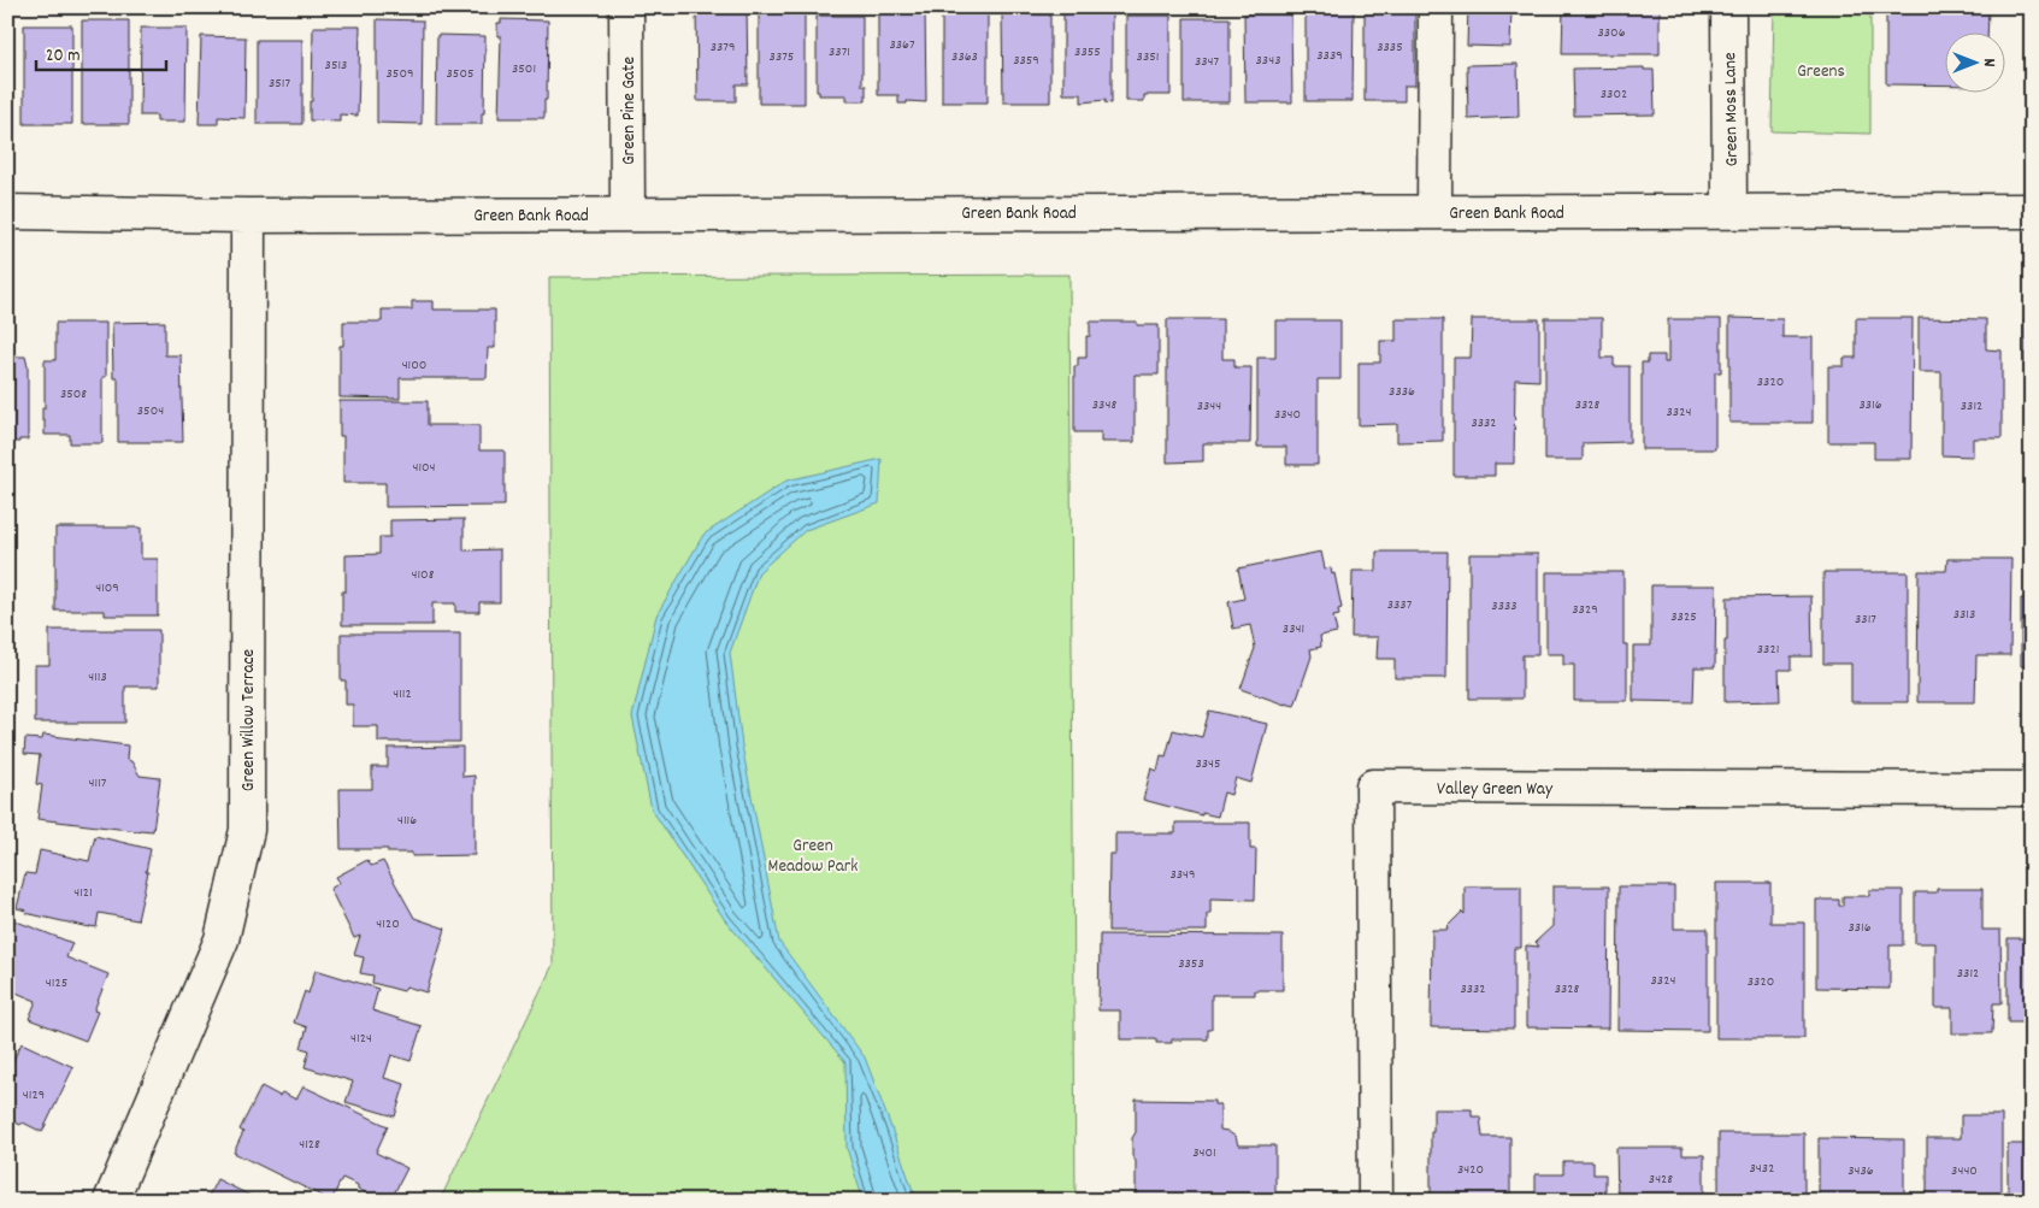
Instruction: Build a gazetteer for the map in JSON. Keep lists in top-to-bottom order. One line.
{"streets":{"street":["Green Moss Lane","Green Pine Gate","Green Bank Road","Green Willow Terrace","Valley Green Way"]},"crossings":[["Green Moss Lane","Green Bank Road"],["Green Pine Gate","Green Bank Road"],["Green Bank Road","Green Willow Terrace"]],"parks":["Greens","Green Meadow Park"],"house_numbers":["3306","3367","3379","3335","3371","3355","3339","3375","3363","3351","3359","3343","3347","3513","3501","3509","3505","3517","3302","4100","3320","3336","3508","3348","3328","3316","3344","3312","3504","3324","3340","3332","4104","4108","4109","3337","3333","3329","3313","3325","3317","3341","3321","4113","4112","3345","4117","4116","3349","4121","4120","3316","3353","3312","3324","3320","4125","3332","3328","4124","4129","4128","3401","3432","3420","3436","3440","3428"],"scale_bar":"20 m","north":"right"}
